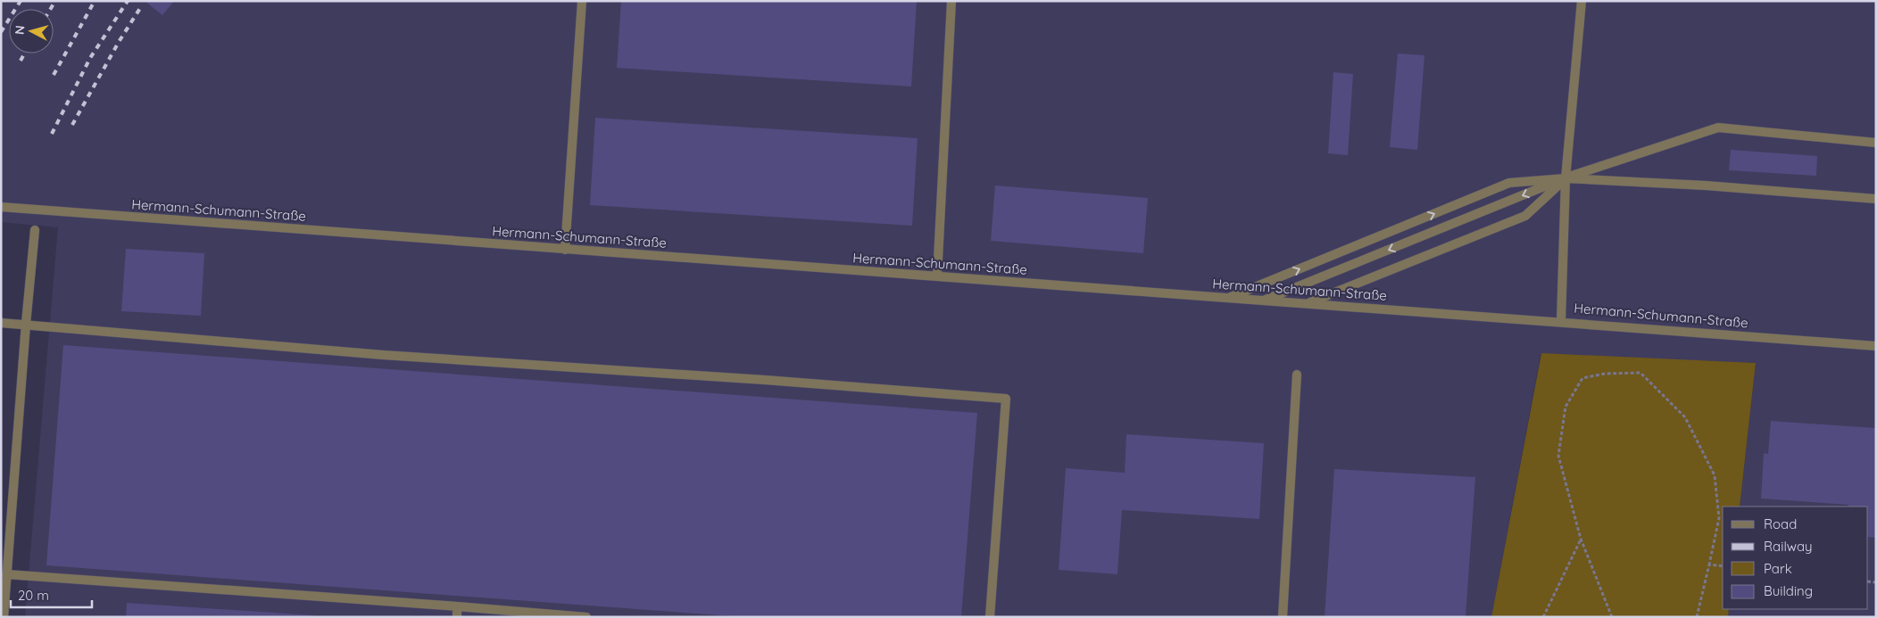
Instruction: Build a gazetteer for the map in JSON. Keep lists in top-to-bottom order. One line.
{"streets":{"street":["Hermann-Schumann-Straße"]},"legend":["Road","Railway","Park","Building"],"scale_bar":"20 m","north":"left"}
